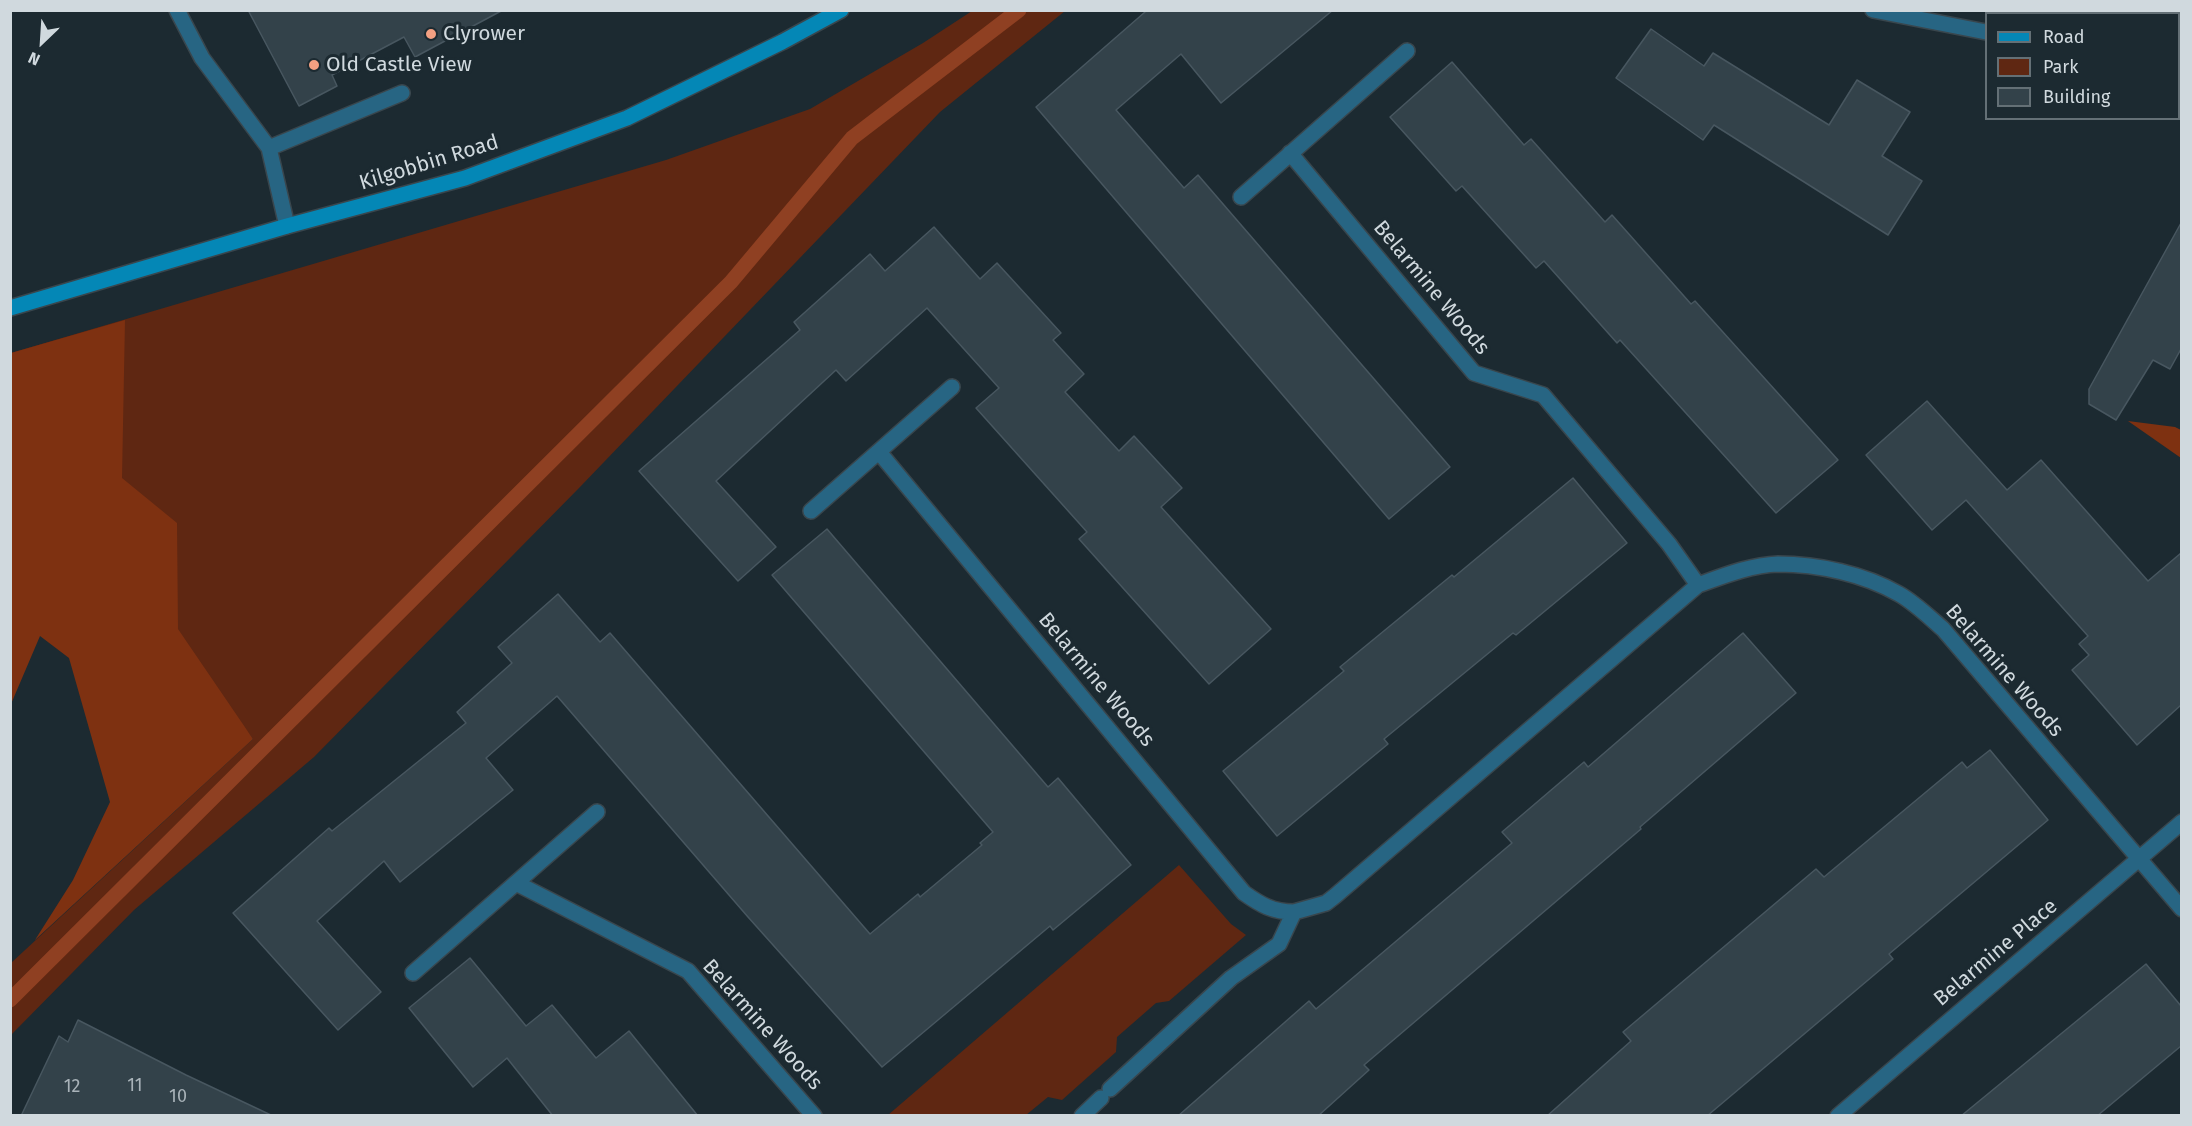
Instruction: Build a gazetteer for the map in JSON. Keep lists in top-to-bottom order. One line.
{"streets":{"street":["Kilgobbin Road","Belarmine Woods","Belarmine Place"]},"crossings":[["Belarmine Woods","Belarmine Place"]],"places":["Clyrower","Old Castle View"],"house_numbers":["11","12","10"],"legend":["Road","Park","Building"],"north":"bottom left"}
